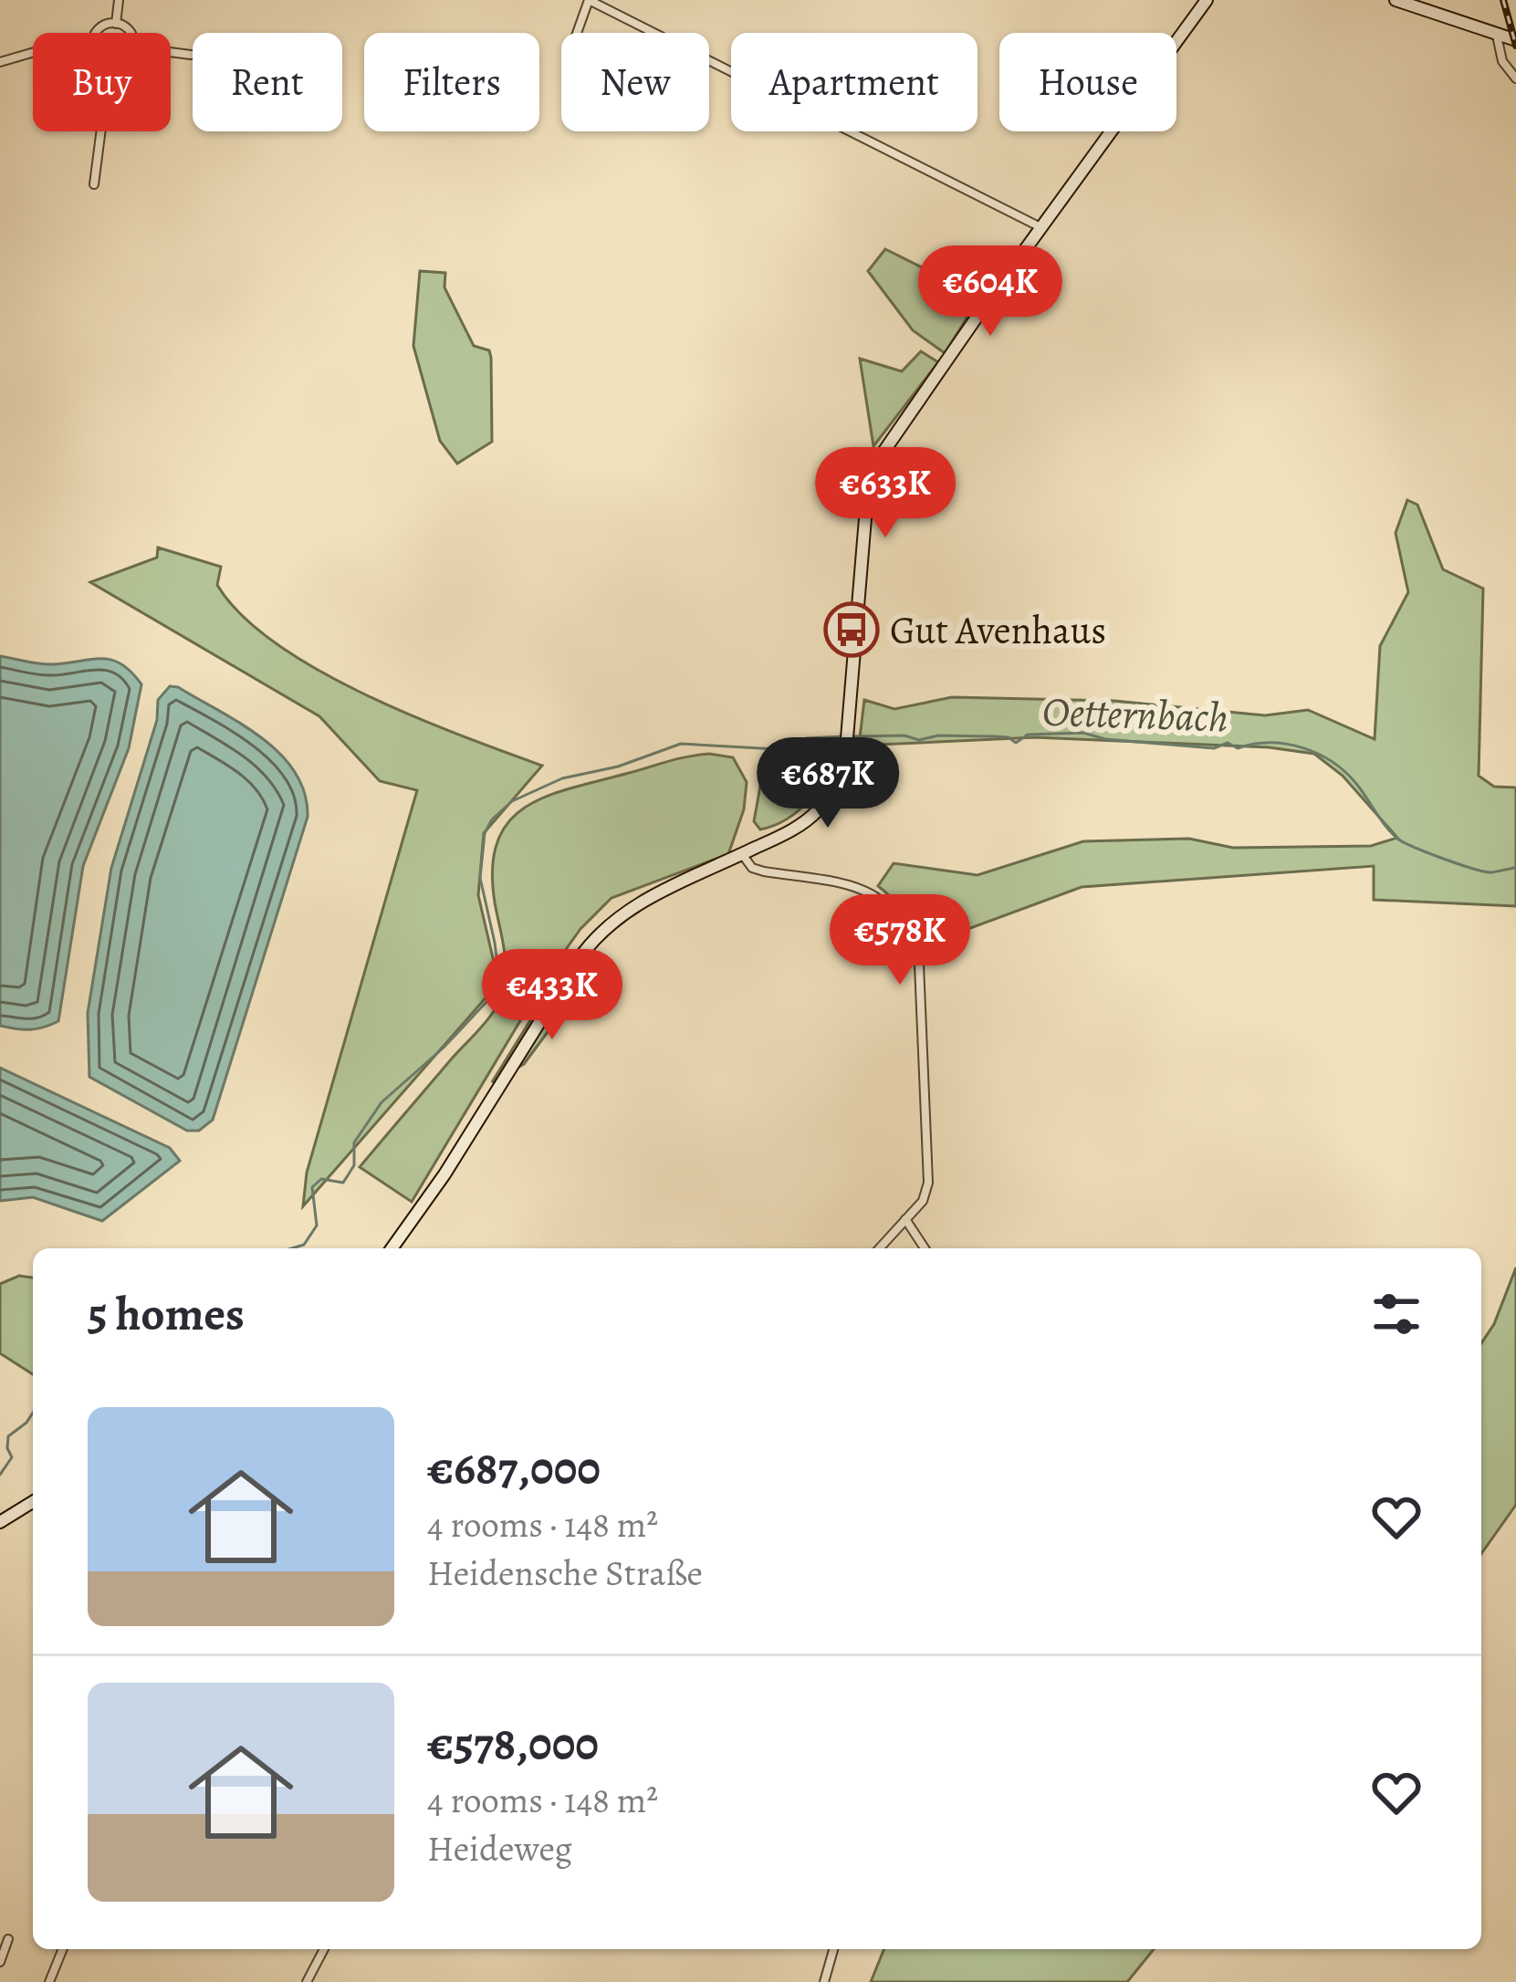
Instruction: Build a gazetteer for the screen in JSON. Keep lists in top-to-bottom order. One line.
{"water":["Oetternbach"],"places":{"bus stop":["Gut Avenhaus"]},"page":{"chip":["Buy","Rent","Filters","New","Apartment","House"],"price":["€604K","€633K","€687K","€578K","€433K"],"heading":"5 homes","list":[{"name":"€687,000","note":"4 rooms · 148 m² · Heidensche Straße"},{"name":"€578,000","note":"4 rooms · 148 m² · Heideweg"}]}}
